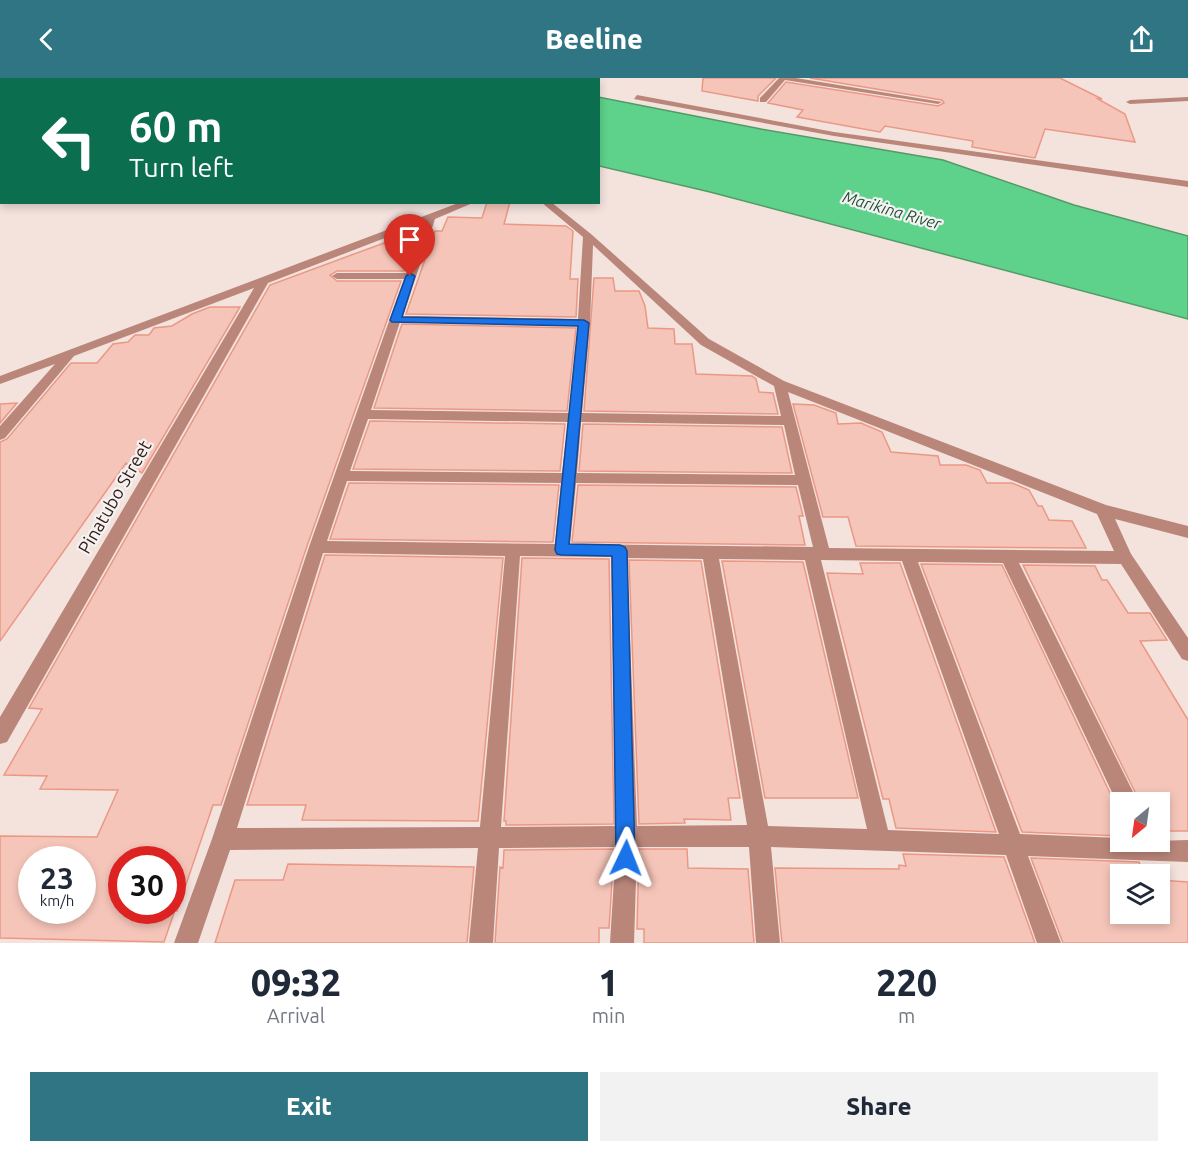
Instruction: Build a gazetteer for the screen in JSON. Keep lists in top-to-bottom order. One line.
{"streets":{"street":["Pinatubo Street"]},"water":["Marikina River"],"north":"bottom left","page":{"header":"Beeline","turn":["60 m","Turn left"],"speed":"23 km/h","limit":"30","eta":["09:32","Arrival","1","min","220","m"],"buttons":["Exit","Share"]}}
